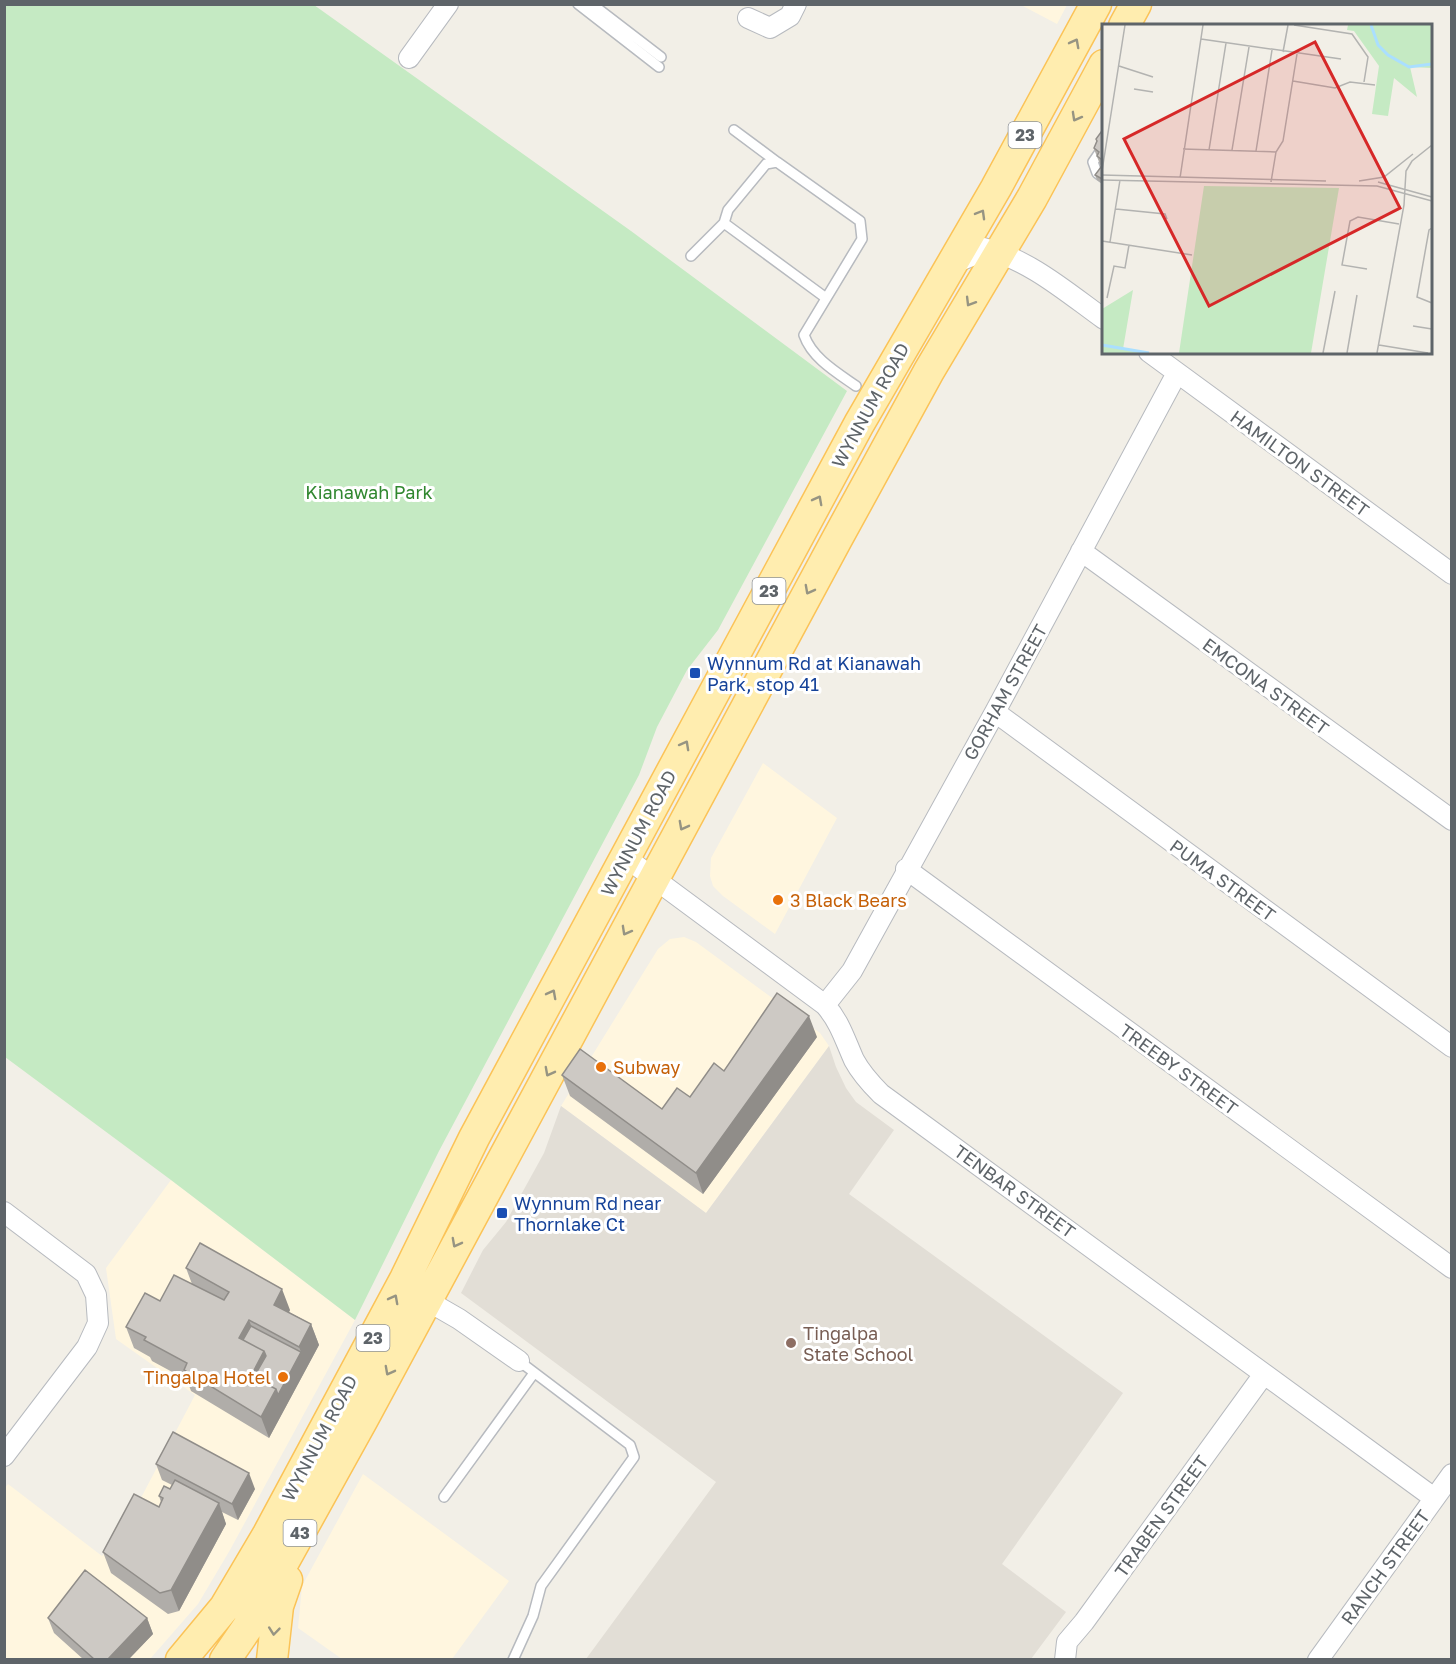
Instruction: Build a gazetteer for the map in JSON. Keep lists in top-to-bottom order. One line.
{"streets":{"main road":["23","WYNNUM ROAD","43"],"street":["HAMILTON STREET","EMCONA STREET","GORHAM STREET","PUMA STREET","TREEBY STREET","TENBAR STREET","TRABEN STREET","RANCH STREET"]},"crossings":[["23","WYNNUM ROAD"],["WYNNUM ROAD","TENBAR STREET"],["HAMILTON STREET","GORHAM STREET"],["EMCONA STREET","GORHAM STREET"],["GORHAM STREET","PUMA STREET"],["GORHAM STREET","TREEBY STREET"],["GORHAM STREET","TENBAR STREET"],["TENBAR STREET","TRABEN STREET"],["TENBAR STREET","RANCH STREET"]],"parks":["Kianawah Park"],"places":{"transit":["Wynnum Rd at Kianawah Park, stop 41","Wynnum Rd near Thornlake Ct"],"other":["3 Black Bears","Subway","Tingalpa State School","Tingalpa Hotel"]}}
